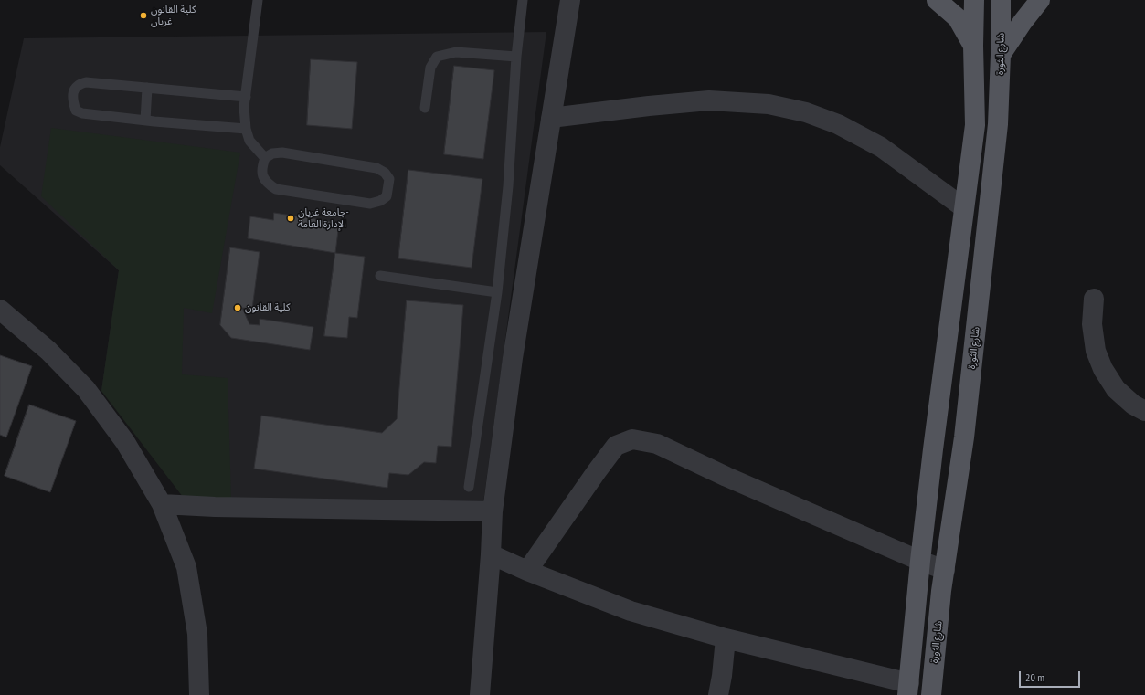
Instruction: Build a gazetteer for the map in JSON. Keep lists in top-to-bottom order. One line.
{"streets":{"main road":["شارع الثورة"]},"places":["كلية القانون غريان","جامعة غريان- الإدارة العامة","كلية القانون"],"scale_bar":"20 m"}
